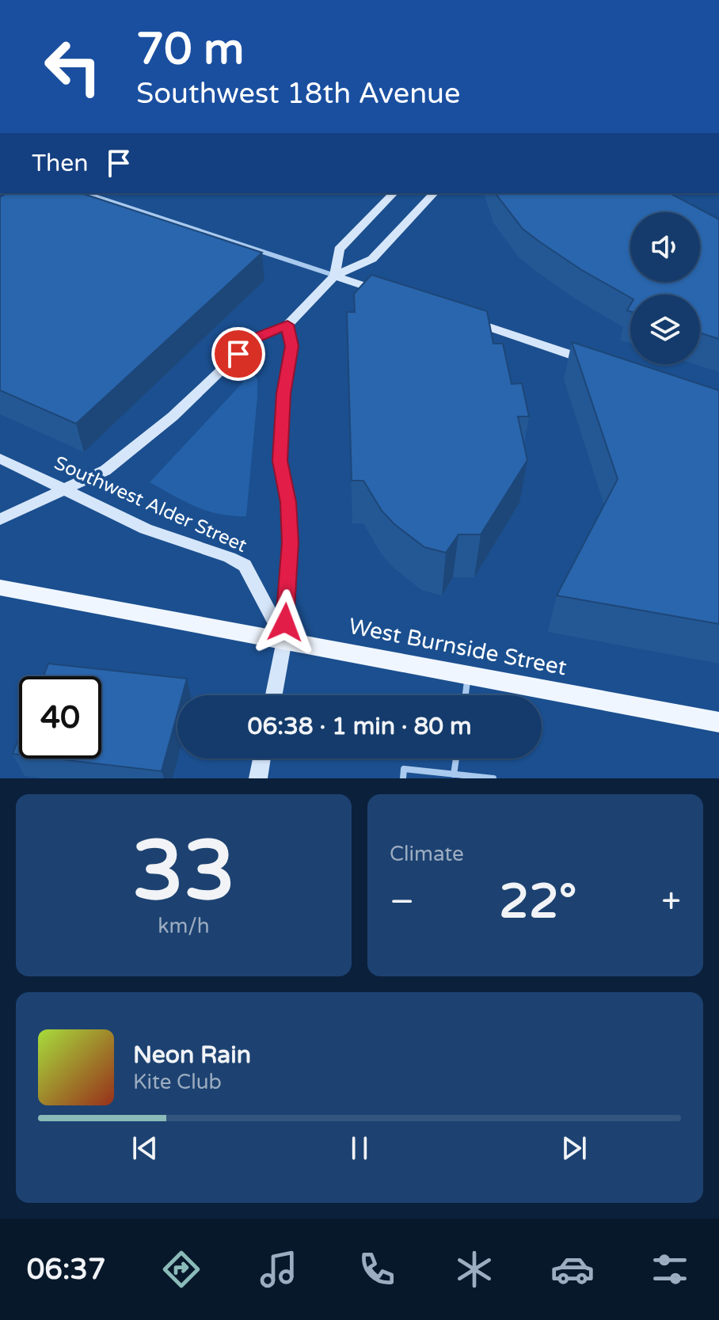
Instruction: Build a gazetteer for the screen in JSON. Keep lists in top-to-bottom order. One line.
{"streets":{"main road":["West Burnside Street"],"street":["Southwest Alder Street"]},"crossings":[["Southwest Alder Street","West Burnside Street"]],"page":{"turn":["70 m","Southwest 18th Avenue"],"then":"Then","limit":"40","trip":"06:38 · 1 min · 80 m","tile":[["33","km/h"],"Climate"],"heat":["−","22°","+"],"song":["Neon Rain","Kite Club"],"tabs":"06:37"}}
